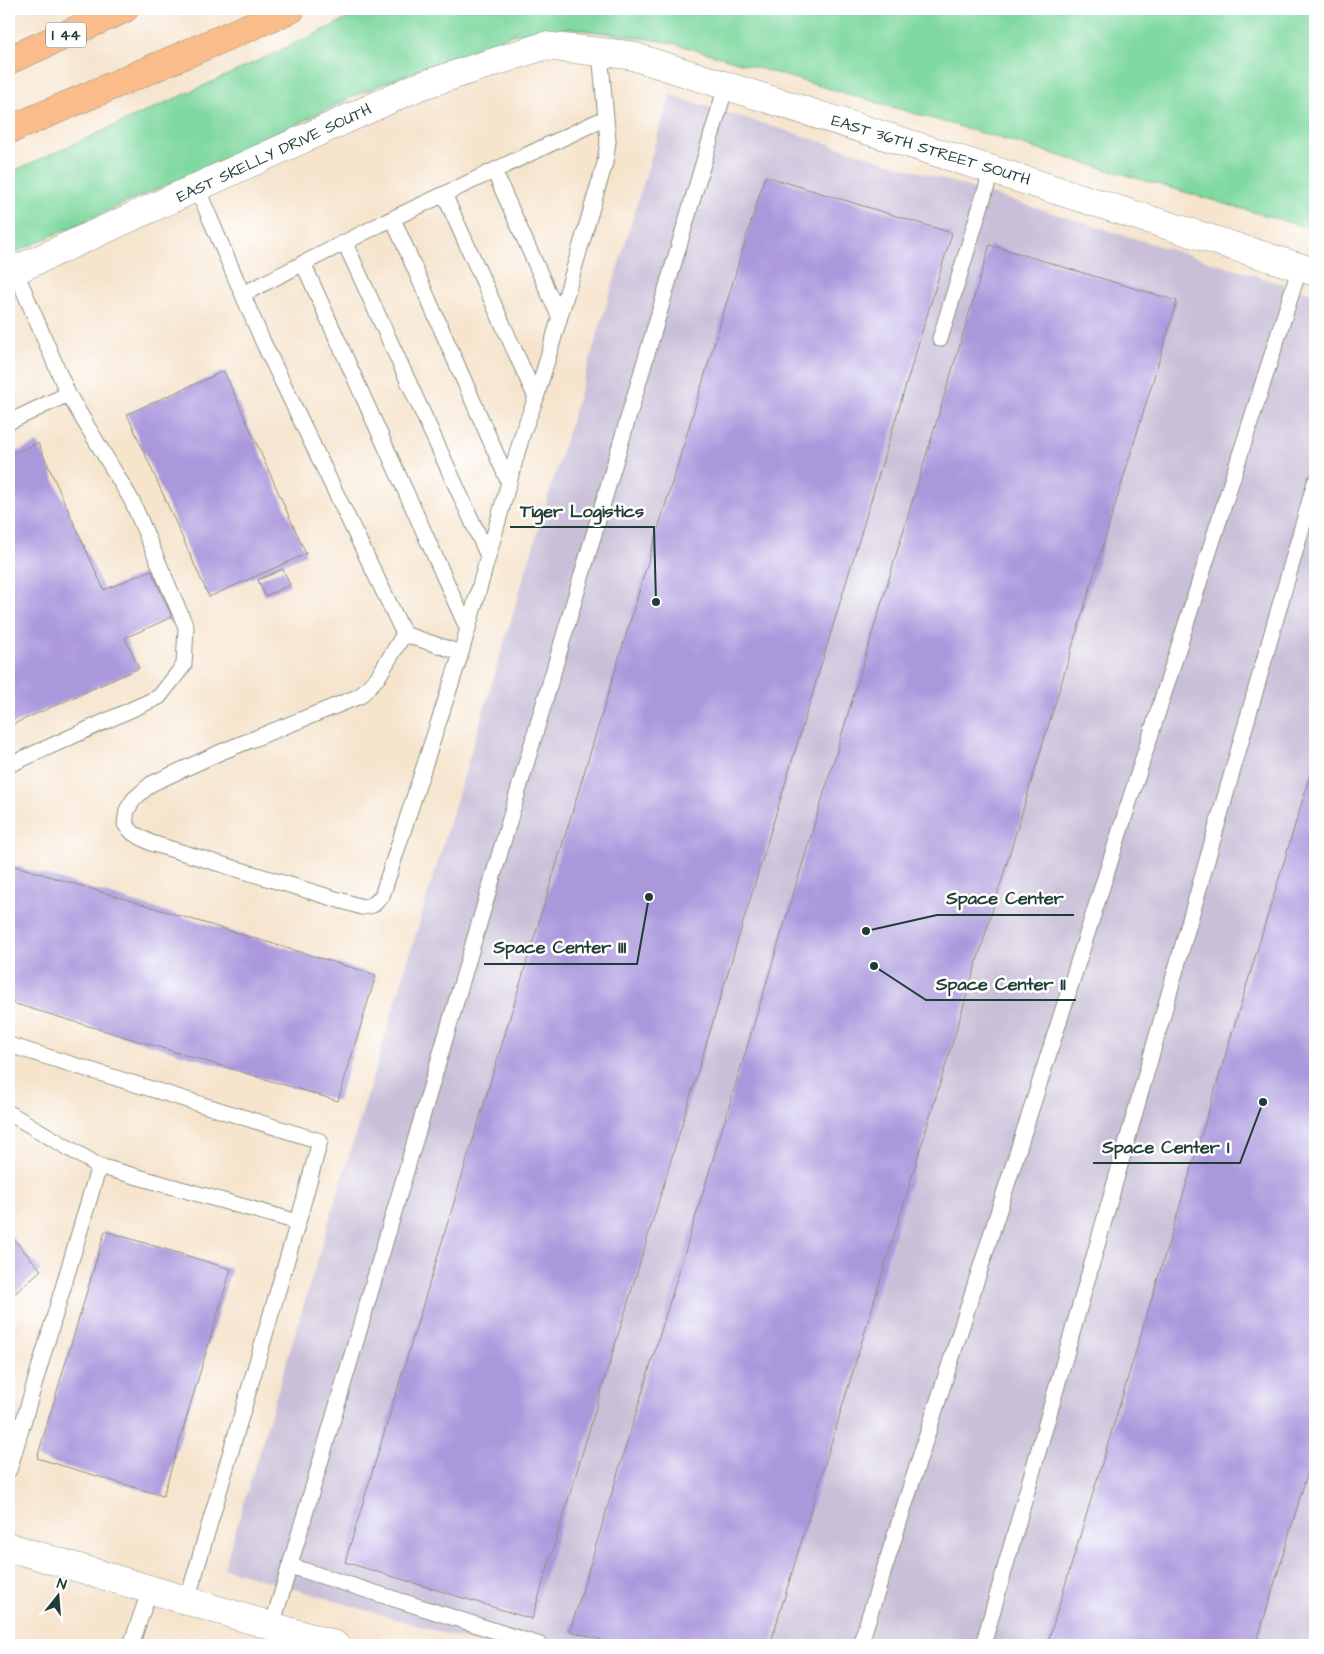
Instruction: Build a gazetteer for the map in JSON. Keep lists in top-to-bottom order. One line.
{"streets":{"highway":["I 44"],"street":["EAST 36TH STREET SOUTH","EAST SKELLY DRIVE SOUTH"]},"crossings":[["EAST 36TH STREET SOUTH","EAST SKELLY DRIVE SOUTH"]],"places":["Tiger Logistics","Space Center III","Space Center","Space Center II","Space Center I"],"north":"top"}
